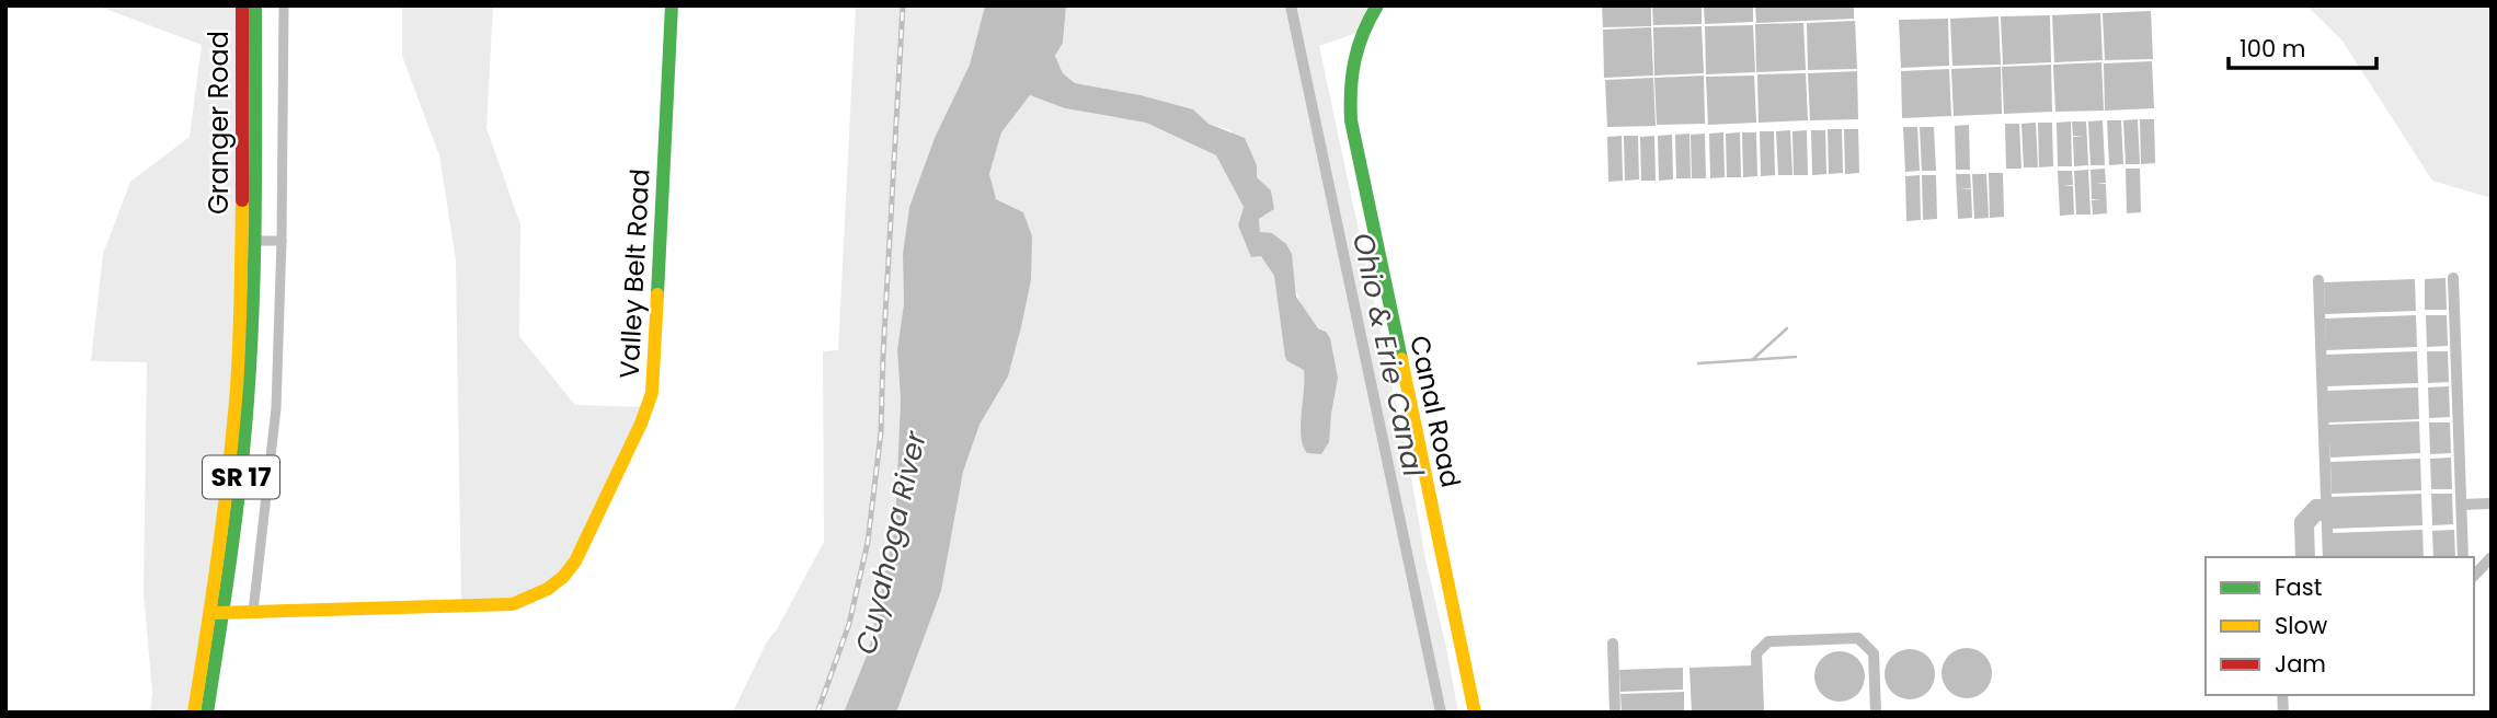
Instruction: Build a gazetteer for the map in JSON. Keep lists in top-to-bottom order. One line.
{"streets":{"street":["Granger Road","Valley Belt Road","Canal Road","SR 17"]},"crossings":[["Granger Road","Valley Belt Road"]],"water":["Ohio & Erie Canal","Cuyahoga River"],"legend":["Fast","Slow","Jam"],"scale_bar":"100 m"}
